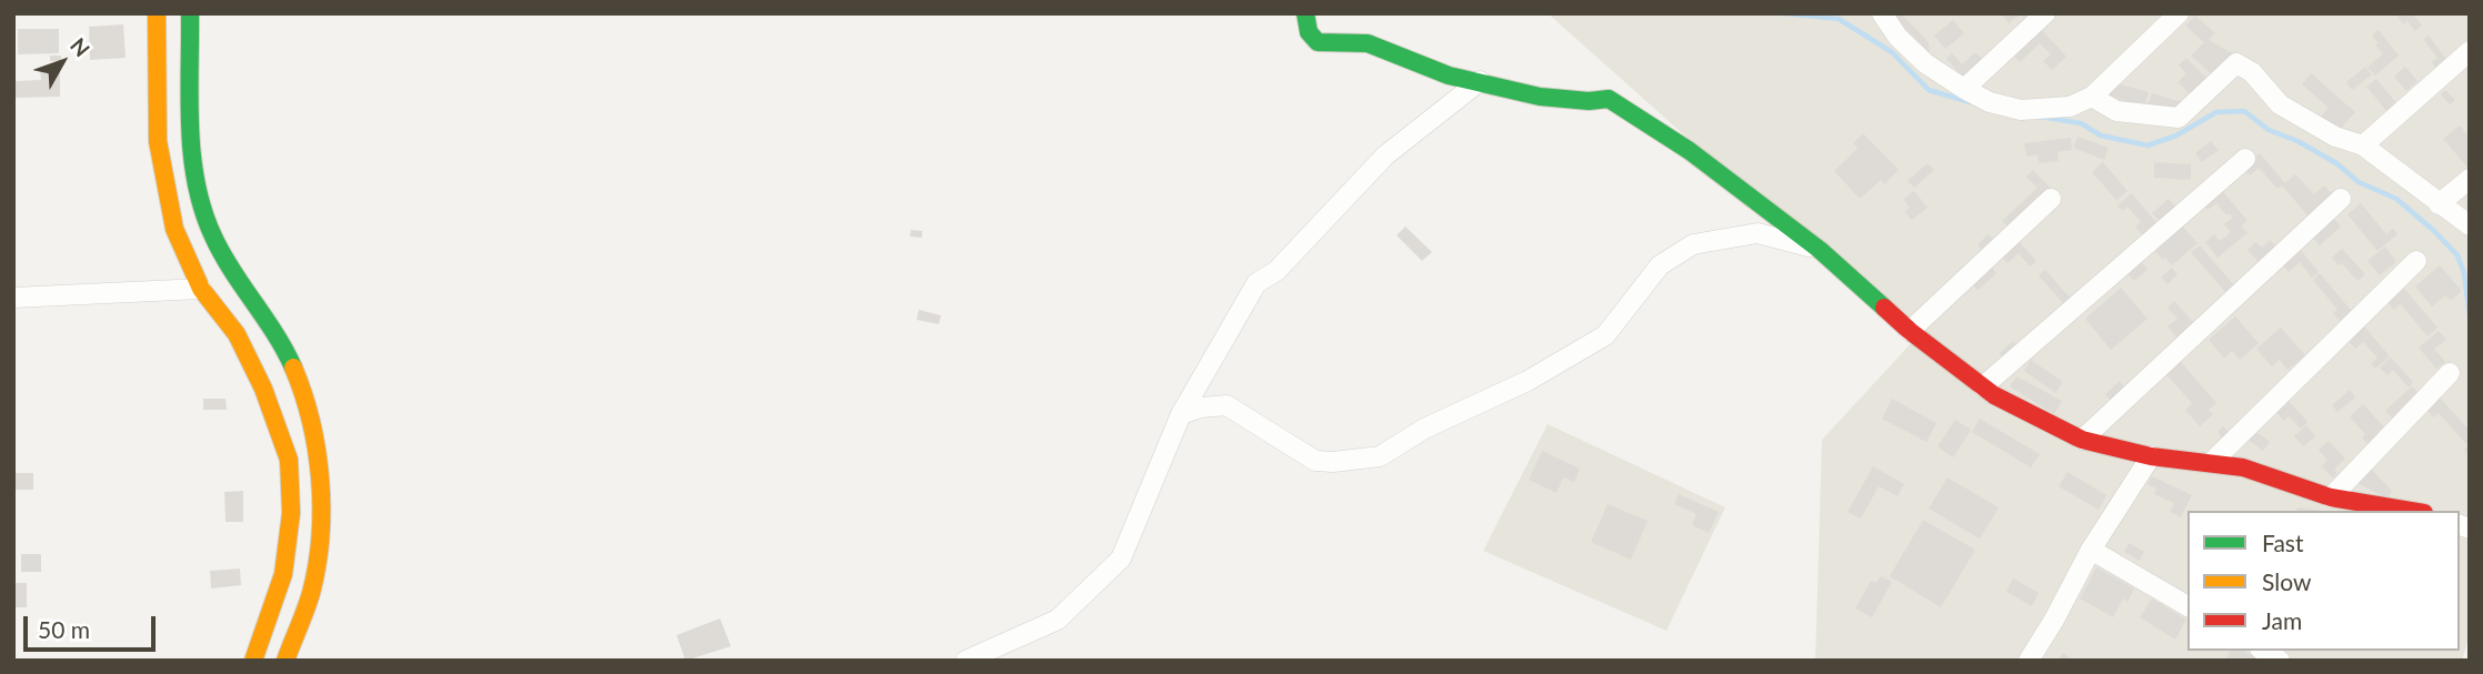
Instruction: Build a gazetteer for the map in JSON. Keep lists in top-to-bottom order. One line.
{"legend":["Fast","Slow","Jam"],"scale_bar":"50 m","north":"top right"}
